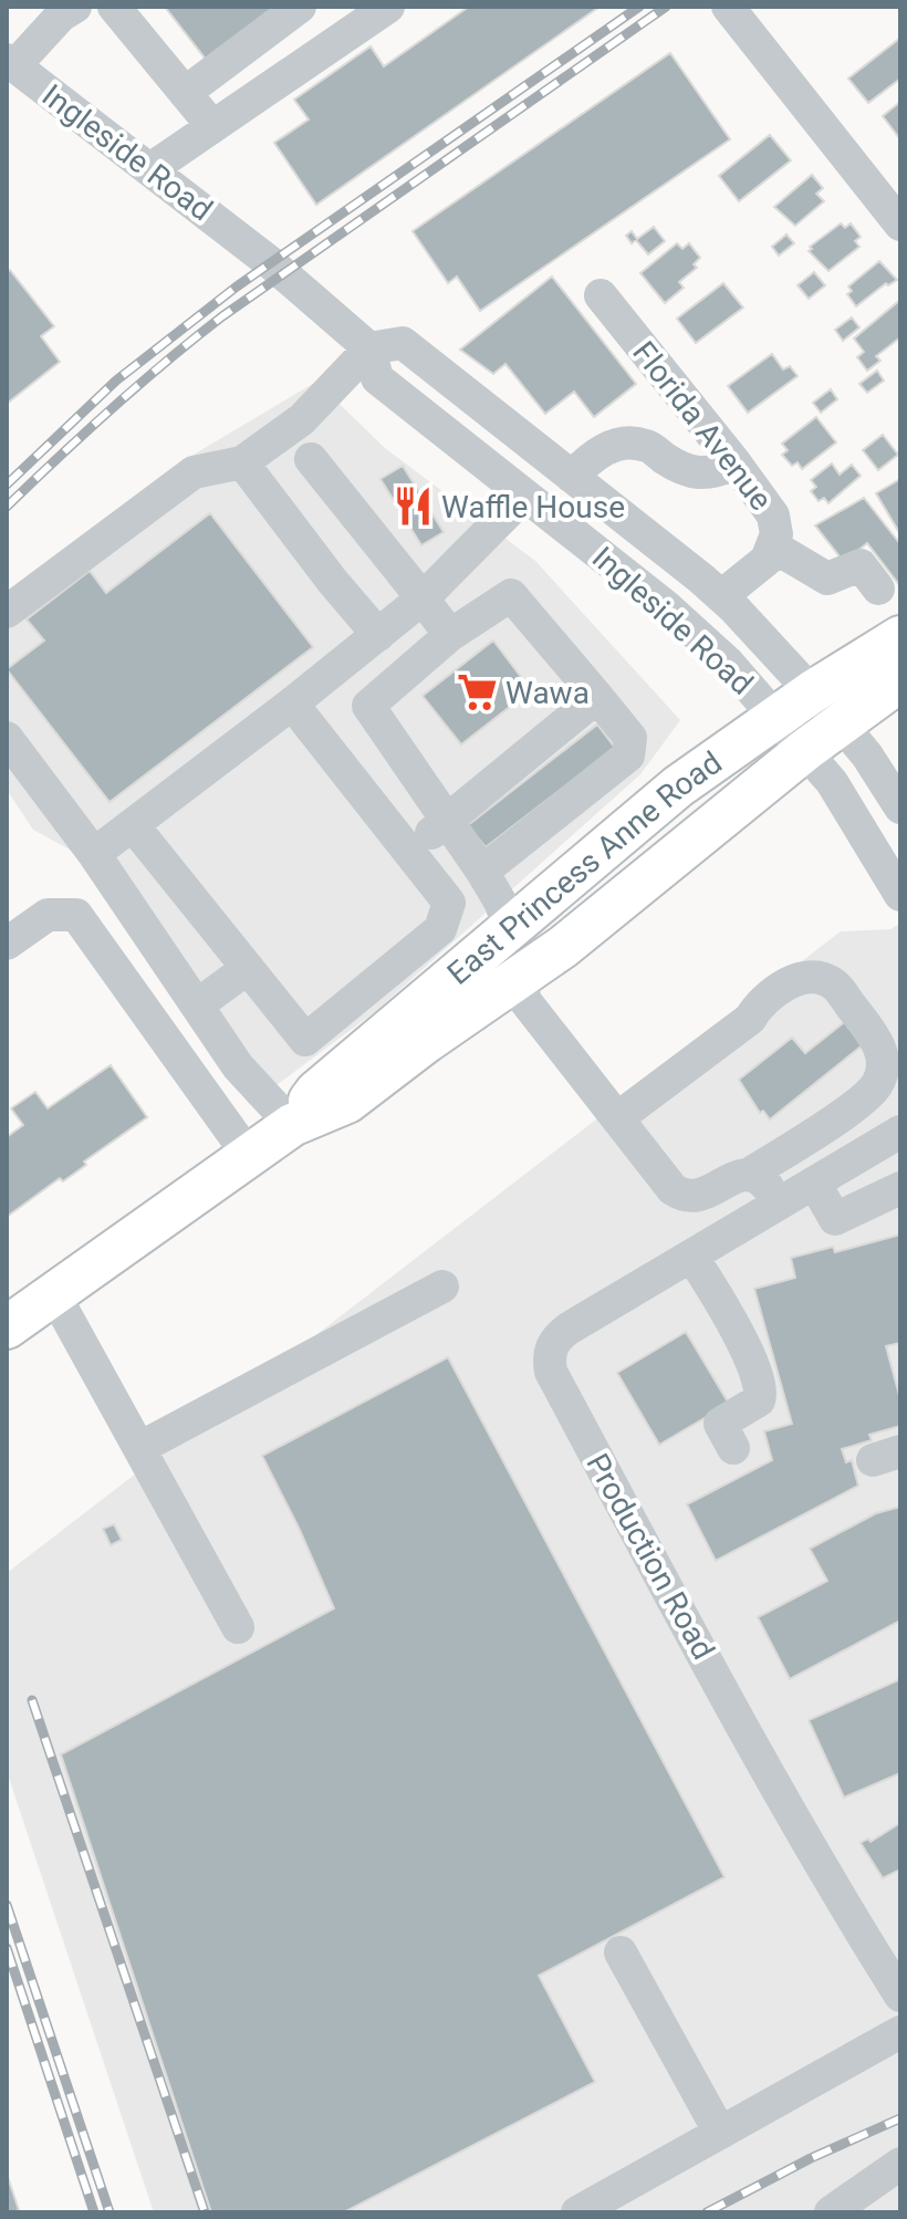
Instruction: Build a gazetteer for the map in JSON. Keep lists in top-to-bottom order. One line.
{"streets":{"main road":["East Princess Anne Road"],"street":["Ingleside Road","Florida Avenue","Production Road"]},"crossings":[["Ingleside Road","Florida Avenue"],["Ingleside Road","East Princess Anne Road"]],"places":{"restaurant":["Waffle House"],"supermarket":["Wawa"]}}
